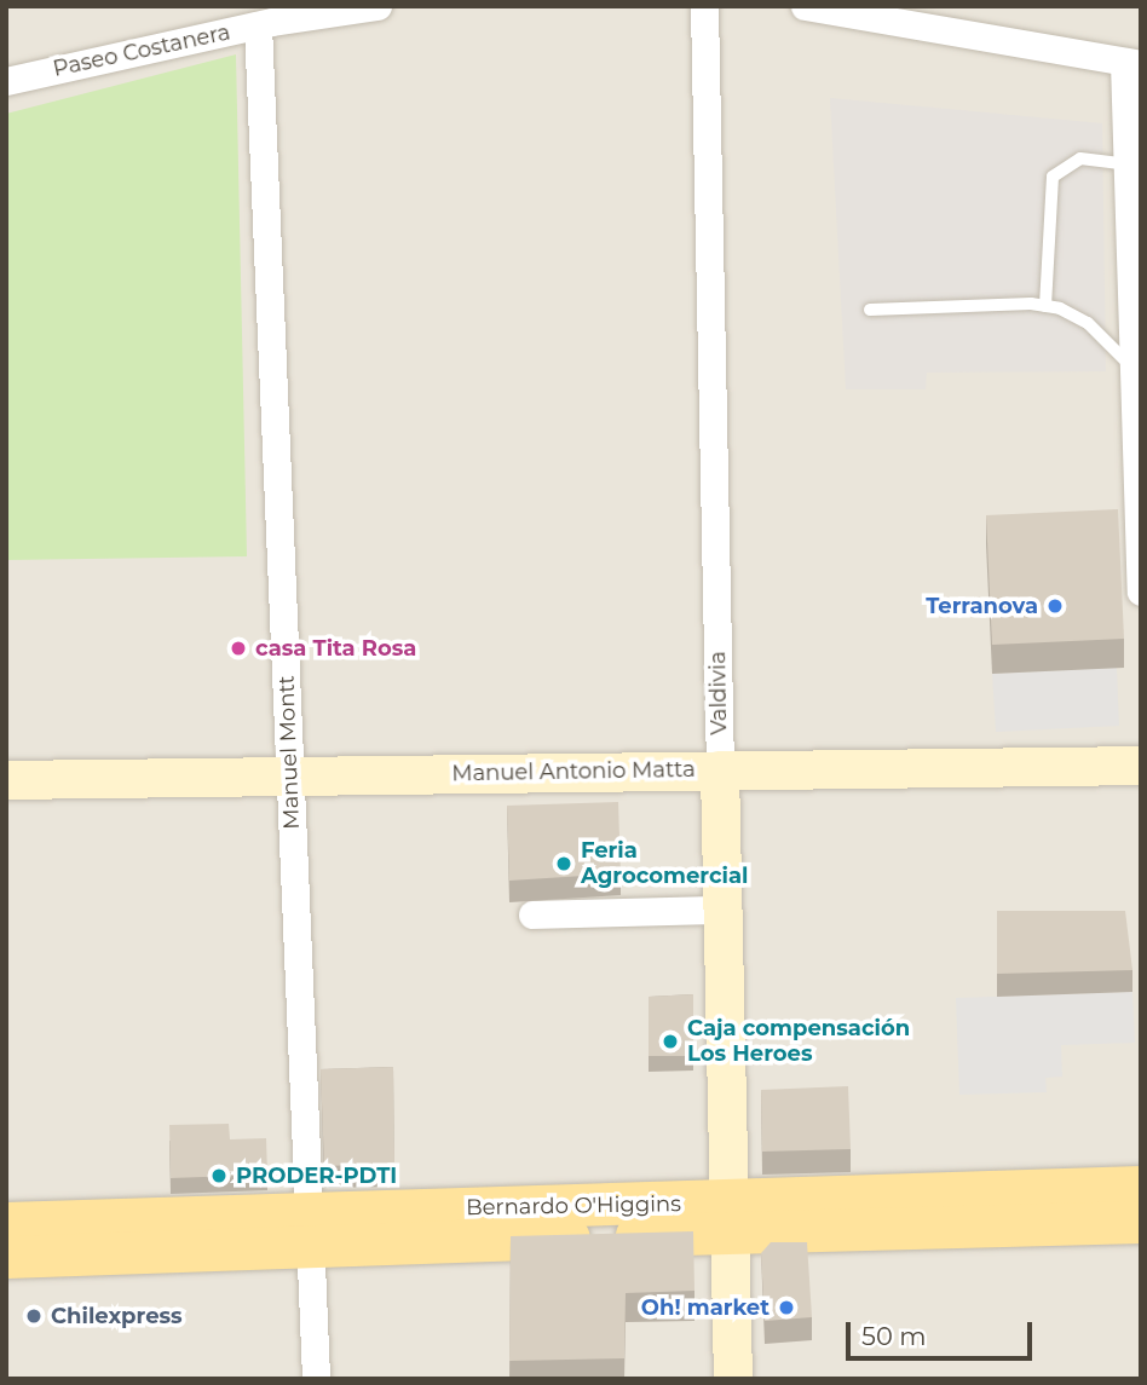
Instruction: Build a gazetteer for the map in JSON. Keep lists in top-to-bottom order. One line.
{"streets":{"main road":["Bernardo O'Higgins"],"street":["Paseo Costanera","Valdivia","Manuel Montt","Manuel Antonio Matta"]},"crossings":[["Paseo Costanera","Manuel Montt"],["Valdivia","Manuel Antonio Matta"],["Valdivia","Bernardo O'Higgins"],["Manuel Montt","Manuel Antonio Matta"],["Manuel Montt","Bernardo O'Higgins"]],"places":["Terranova","casa Tita Rosa","Feria Agrocomercial","Caja compensación Los Heroes","PRODER-PDTI","Oh! market","Chilexpress"],"scale_bar":"50 m"}
